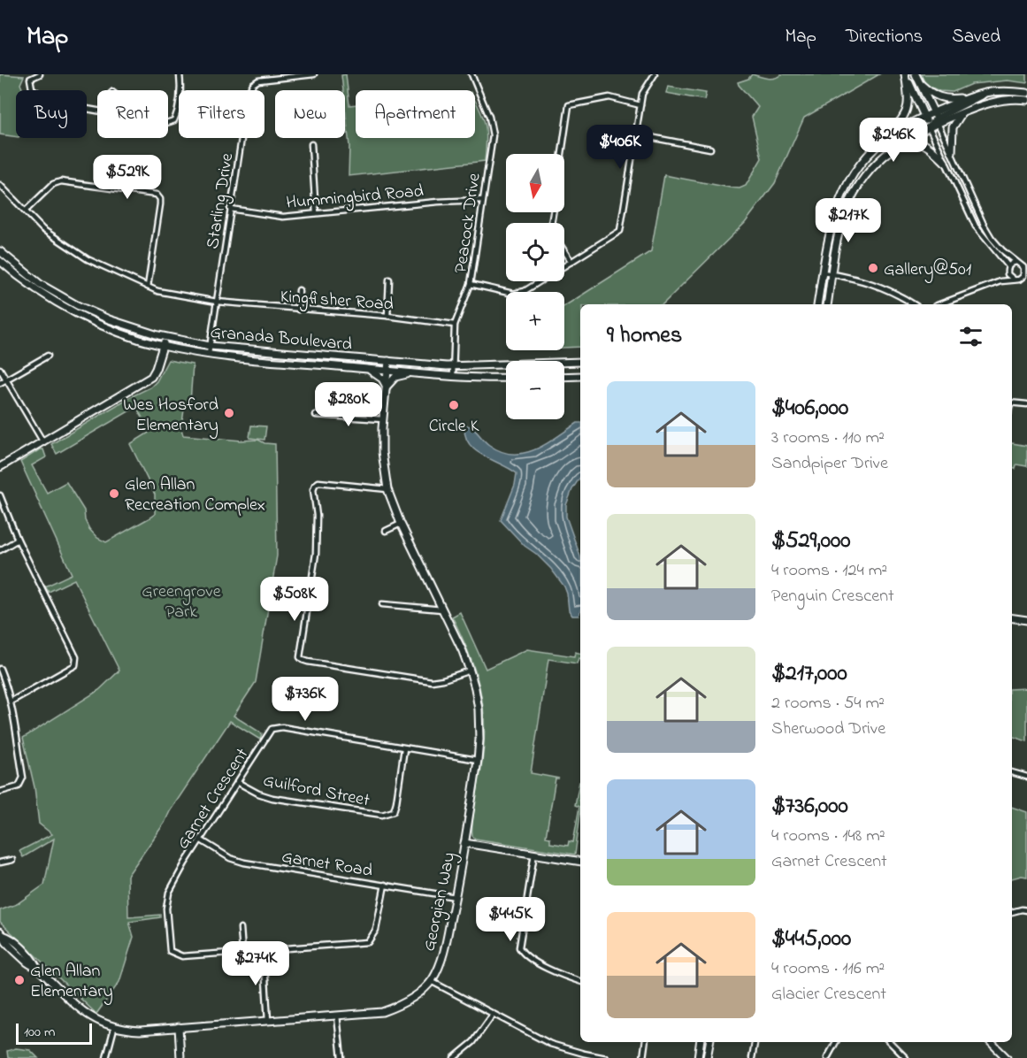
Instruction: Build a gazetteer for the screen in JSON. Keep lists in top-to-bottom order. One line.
{"streets":{"main road":["Granada Boulevard","Georgian Way"],"street":["Hummingbird Road","Starling Drive","Peacock Drive","Kingfisher Road","Guilford Street","Garnet Crescent","Garnet Road"]},"crossings":[["Hummingbird Road","Starling Drive"],["Hummingbird Road","Peacock Drive"],["Starling Drive","Kingfisher Road"],["Starling Drive","Granada Boulevard"],["Peacock Drive","Kingfisher Road"],["Peacock Drive","Granada Boulevard"],["Granada Boulevard","Georgian Way"],["Guilford Street","Garnet Crescent"],["Garnet Crescent","Garnet Road"],["Garnet Crescent","Georgian Way"],["Garnet Road","Georgian Way"]],"parks":["Greengrove Park"],"places":["Gallery@501","Circle K","Wes Hosford Elementary","Glen Allan Recreation Complex","Glen Allan Elementary"],"scale_bar":"100 m","north":"bottom","page":{"header":"Map","nav":["Map","Directions","Saved"],"chip":["Buy","Rent","Filters","New","Apartment"],"price":["$246K","$406K","$529K","$217K","$280K","$508K","$736K","$445K","$274K"],"map_buttons":["+","−"],"heading":"9 homes","list":[{"name":"$406,000","note":"3 rooms · 110 m² · Sandpiper Drive"},{"name":"$529,000","note":"4 rooms · 124 m² · Penguin Crescent"},{"name":"$217,000","note":"2 rooms · 54 m² · Sherwood Drive"},{"name":"$736,000","note":"4 rooms · 148 m² · Garnet Crescent"},{"name":"$445,000","note":"4 rooms · 116 m² · Glacier Crescent"}],"scale":"100 m"}}
